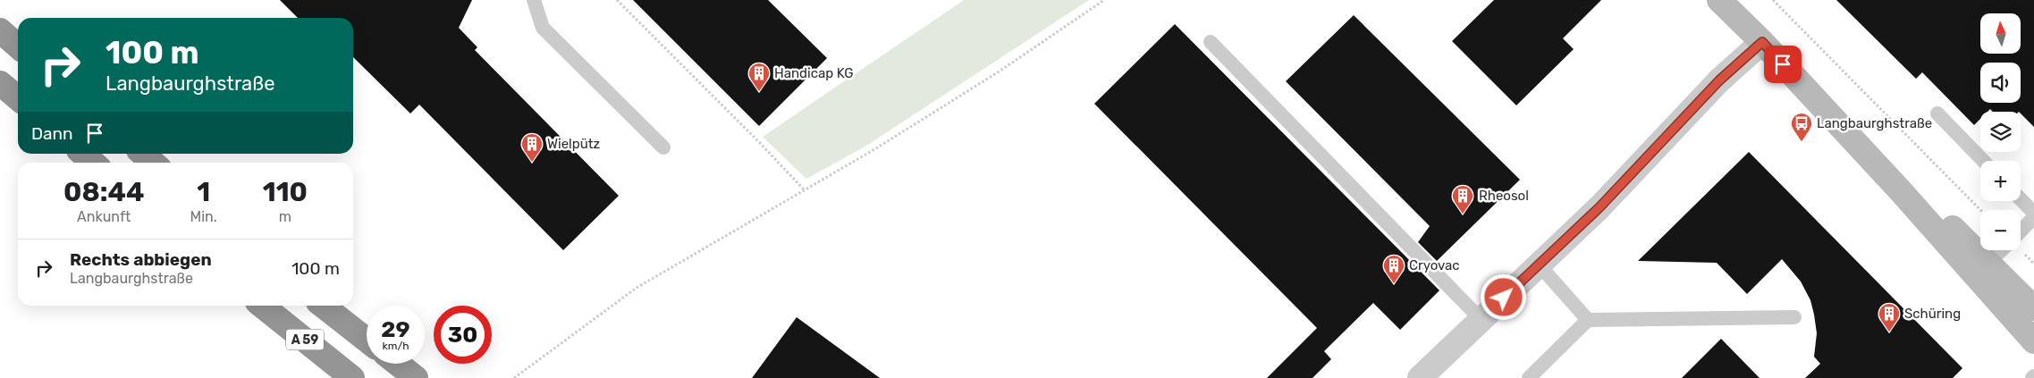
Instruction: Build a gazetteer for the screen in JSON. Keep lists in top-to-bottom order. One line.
{"streets":{"highway":["A 59"]},"places":{"building":["Handicap KG","Wielpütz","Rheosol","Cryovac","Schüring"],"bus stop":["Langbaurghstraße"]},"north":"top","page":{"map_buttons":["+","−"],"turn":["100 m","Langbaurghstraße"],"then":"Dann","eta":["08:44","Ankunft","1","Min.","110","m"],"list":[{"name":"Rechts abbiegen","note":"Langbaurghstraße","value":"100 m"}],"speed":"29 km/h","limit":"30"}}
